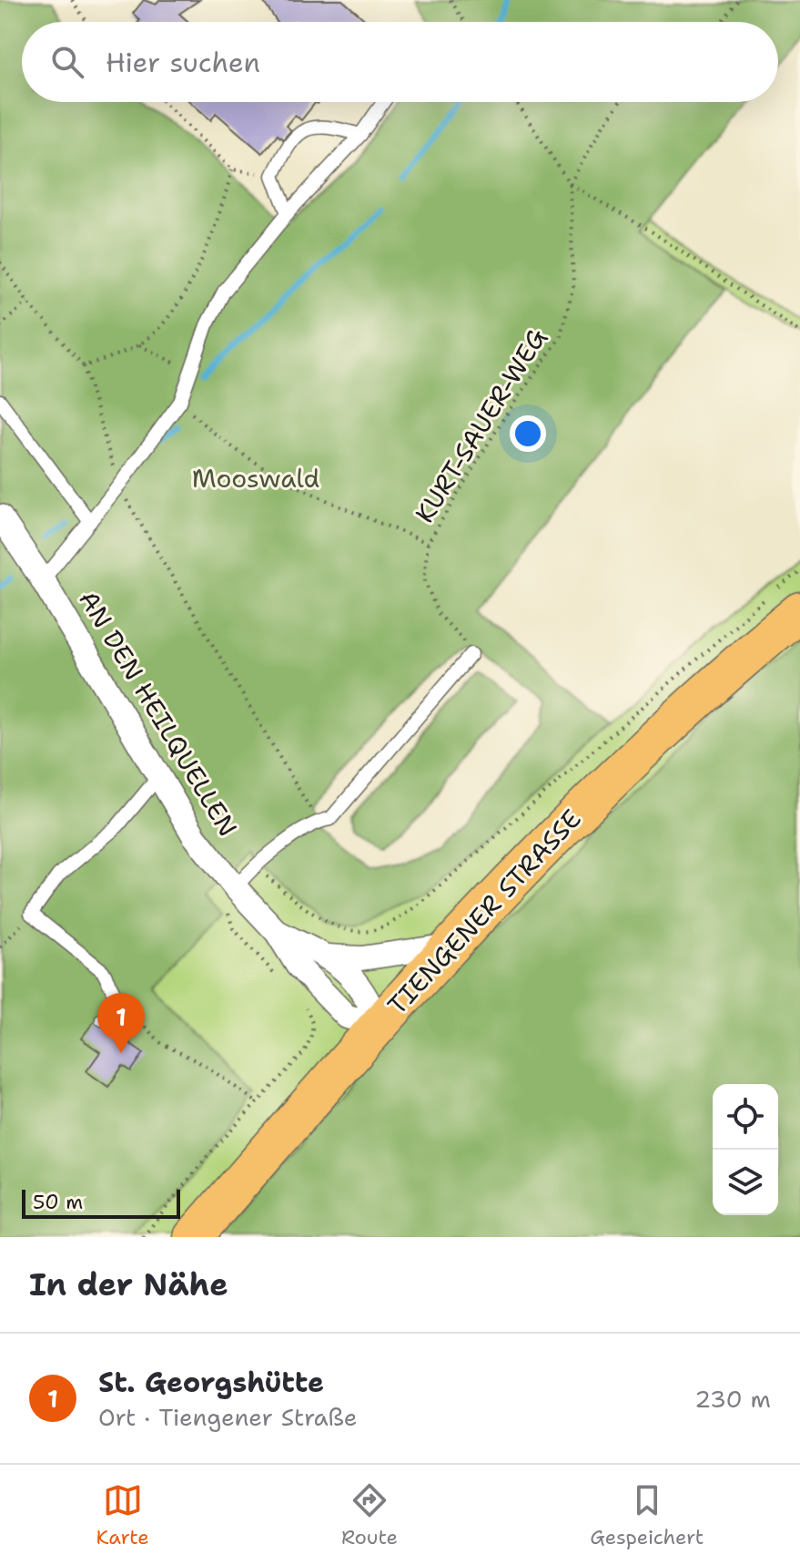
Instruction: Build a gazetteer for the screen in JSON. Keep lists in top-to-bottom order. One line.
{"streets":{"main road":["TIENGENER STRASSE"],"street":["AN DEN HEILQUELLEN"],"path":["KURT-SAUER-WEG"]},"crossings":[["AN DEN HEILQUELLEN","TIENGENER STRASSE"]],"parks":["Mooswald"],"scale_bar":"50 m","page":{"search":"Hier suchen","pins":"1","scale":"50 m","heading":"In der Nähe","list":[{"mark":"1","name":"St. Georgshütte","note":"Ort · Tiengener Straße","value":"230 m"}],"nav":["Karte","Route","Gespeichert"]}}
